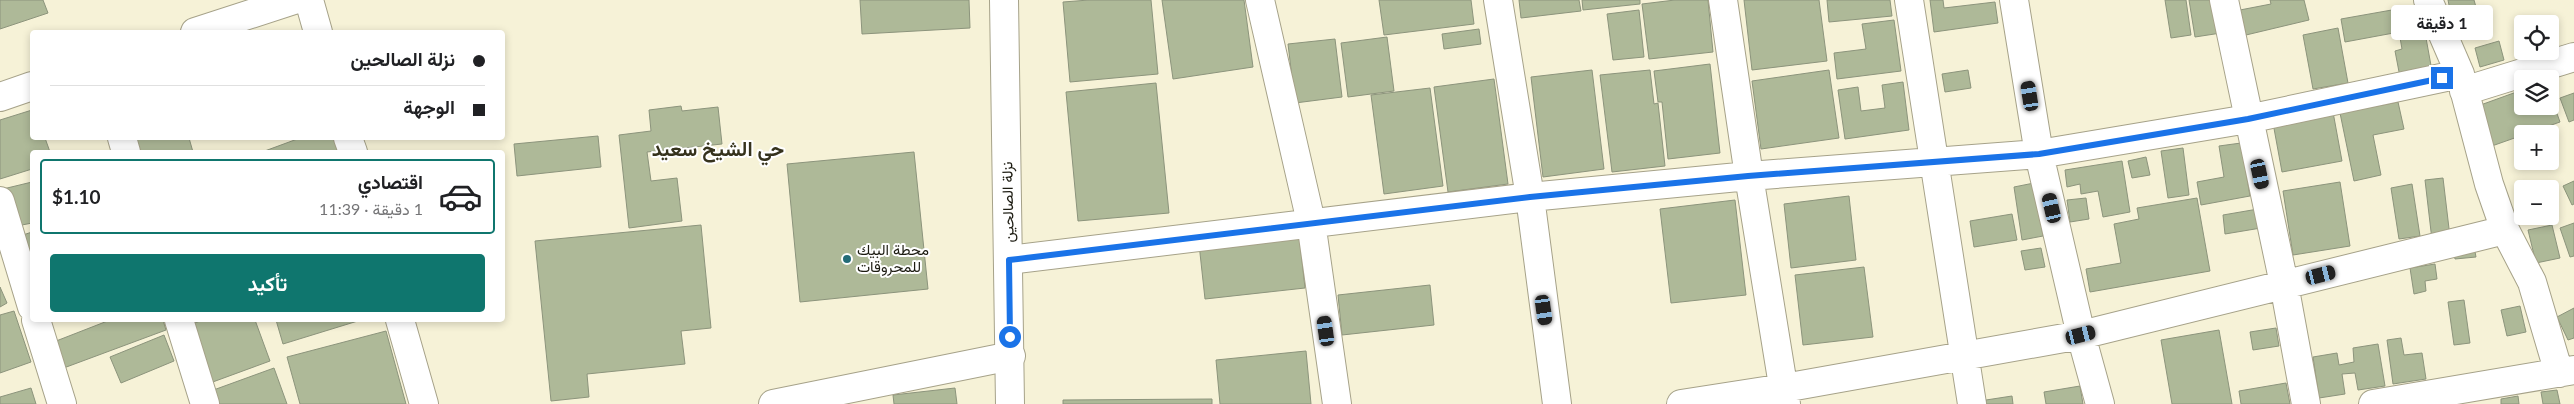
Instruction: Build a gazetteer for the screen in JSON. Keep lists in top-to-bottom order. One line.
{"streets":{"street":["نزلة الصالحين"]},"districts":["حي الشيخ سعيد"],"places":["محطة البيك للمحروقات"],"page":{"bubble":"1 دقيقة","map_buttons":["+","−"],"banner":["نزلة الصالحين","الوجهة"],"list":[{"name":"اقتصادي","note":"1 دقيقة · 11:39","value":"$1.10"}],"buttons":"تأكيد"}}
